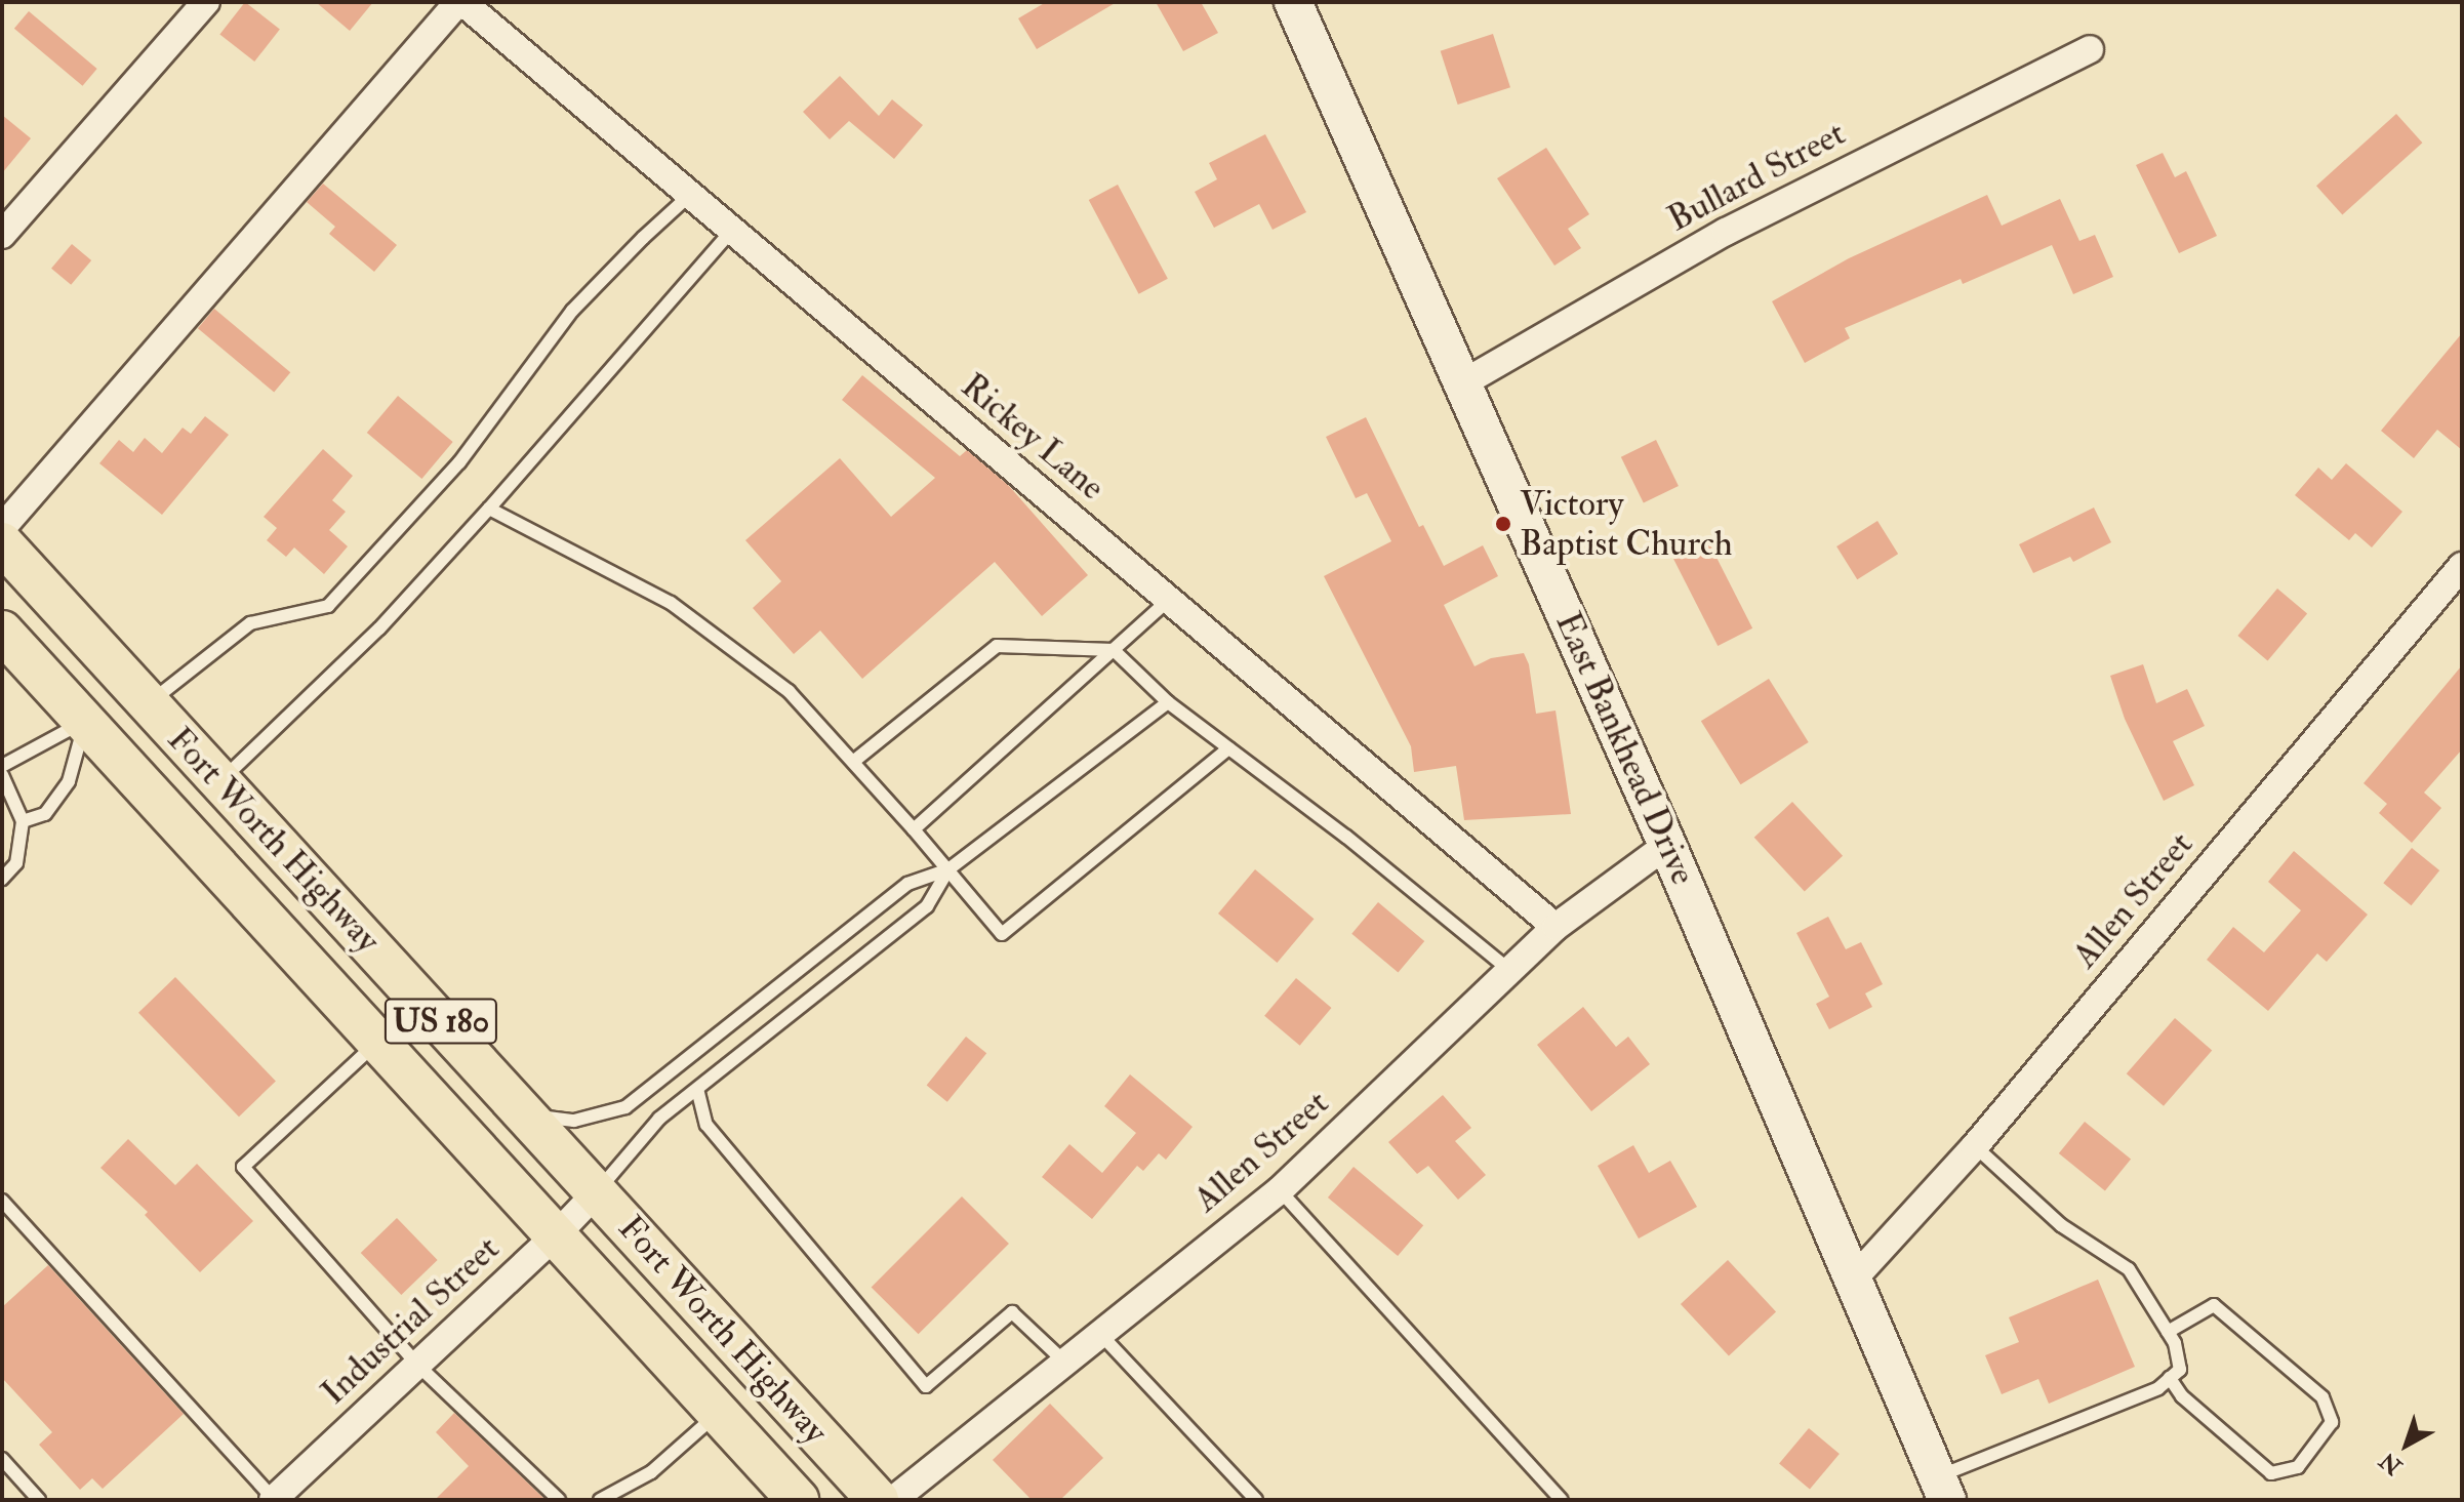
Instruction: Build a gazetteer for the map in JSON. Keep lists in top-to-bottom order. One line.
{"streets":{"main road":["Fort Worth Highway","US 180"],"street":["Bullard Street","Rickey Lane","East Bankhead Drive","Allen Street","Industrial Street"]},"crossings":[["Bullard Street","East Bankhead Drive"],["Rickey Lane","Allen Street"],["East Bankhead Drive","Allen Street"],["Fort Worth Highway","Industrial Street"]],"places":["Victory Baptist Church"],"north":"bottom left"}
